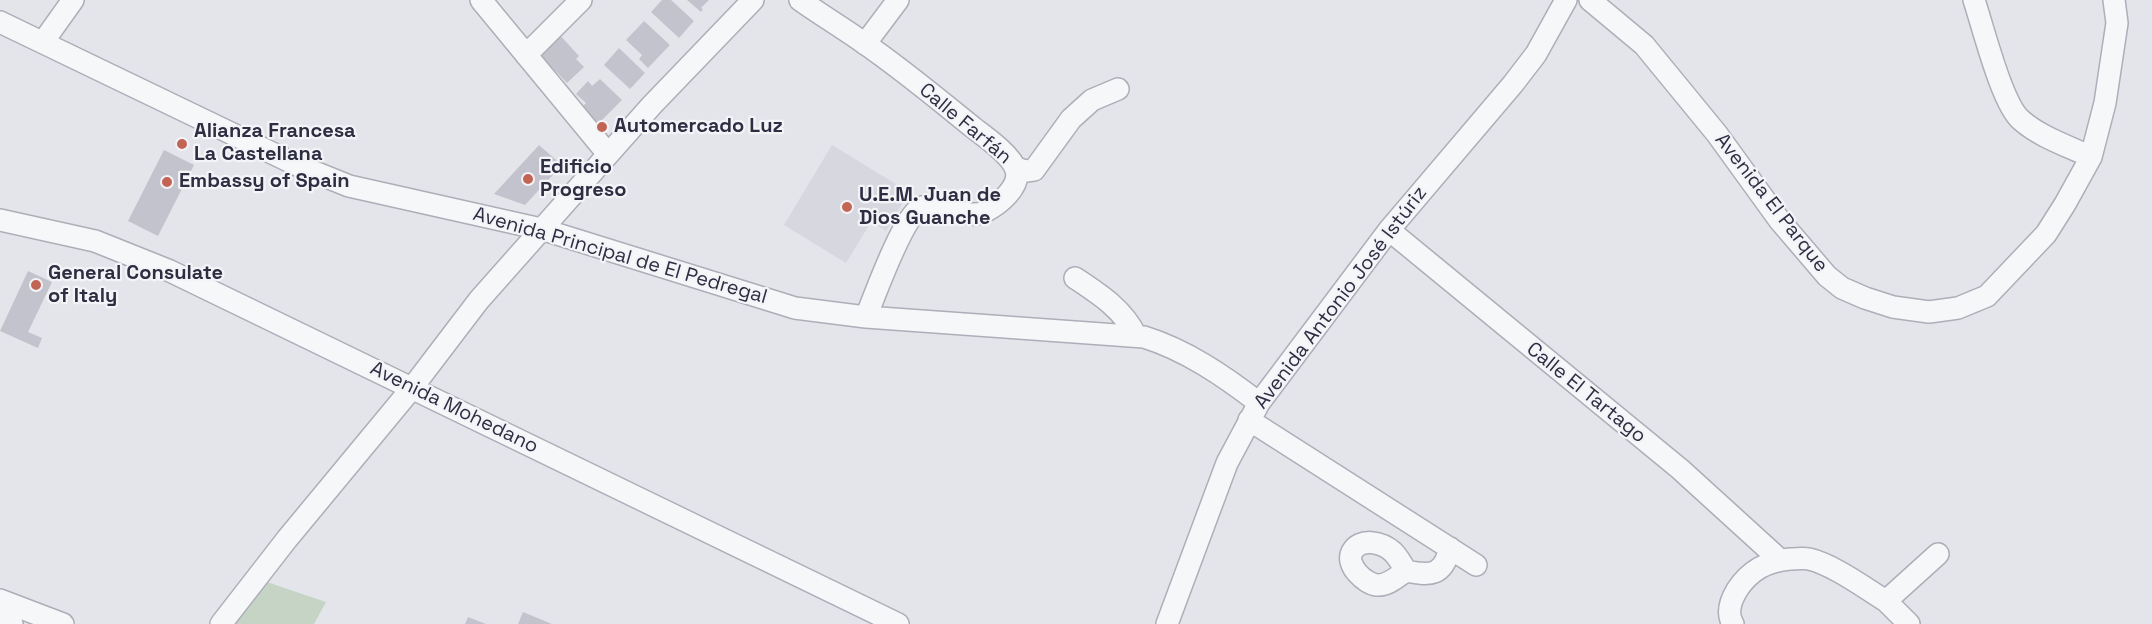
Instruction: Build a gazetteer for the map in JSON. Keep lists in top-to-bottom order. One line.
{"streets":{"street":["Calle Farfán","Avenida El Parque","Avenida Principal de El Pedregal","Avenida Antonio José Istúriz","Calle El Tartago","Avenida Mohedano"]},"crossings":[["Calle Farfán","Avenida Principal de El Pedregal"],["Avenida Principal de El Pedregal","Avenida Antonio José Istúriz"],["Avenida Antonio José Istúriz","Calle El Tartago"]],"places":["Automercado Luz","Alianza Francesa La Castellana","Edificio Progreso","Embassy of Spain","U.E.M. Juan de Dios Guanche","General Consulate of Italy"]}
